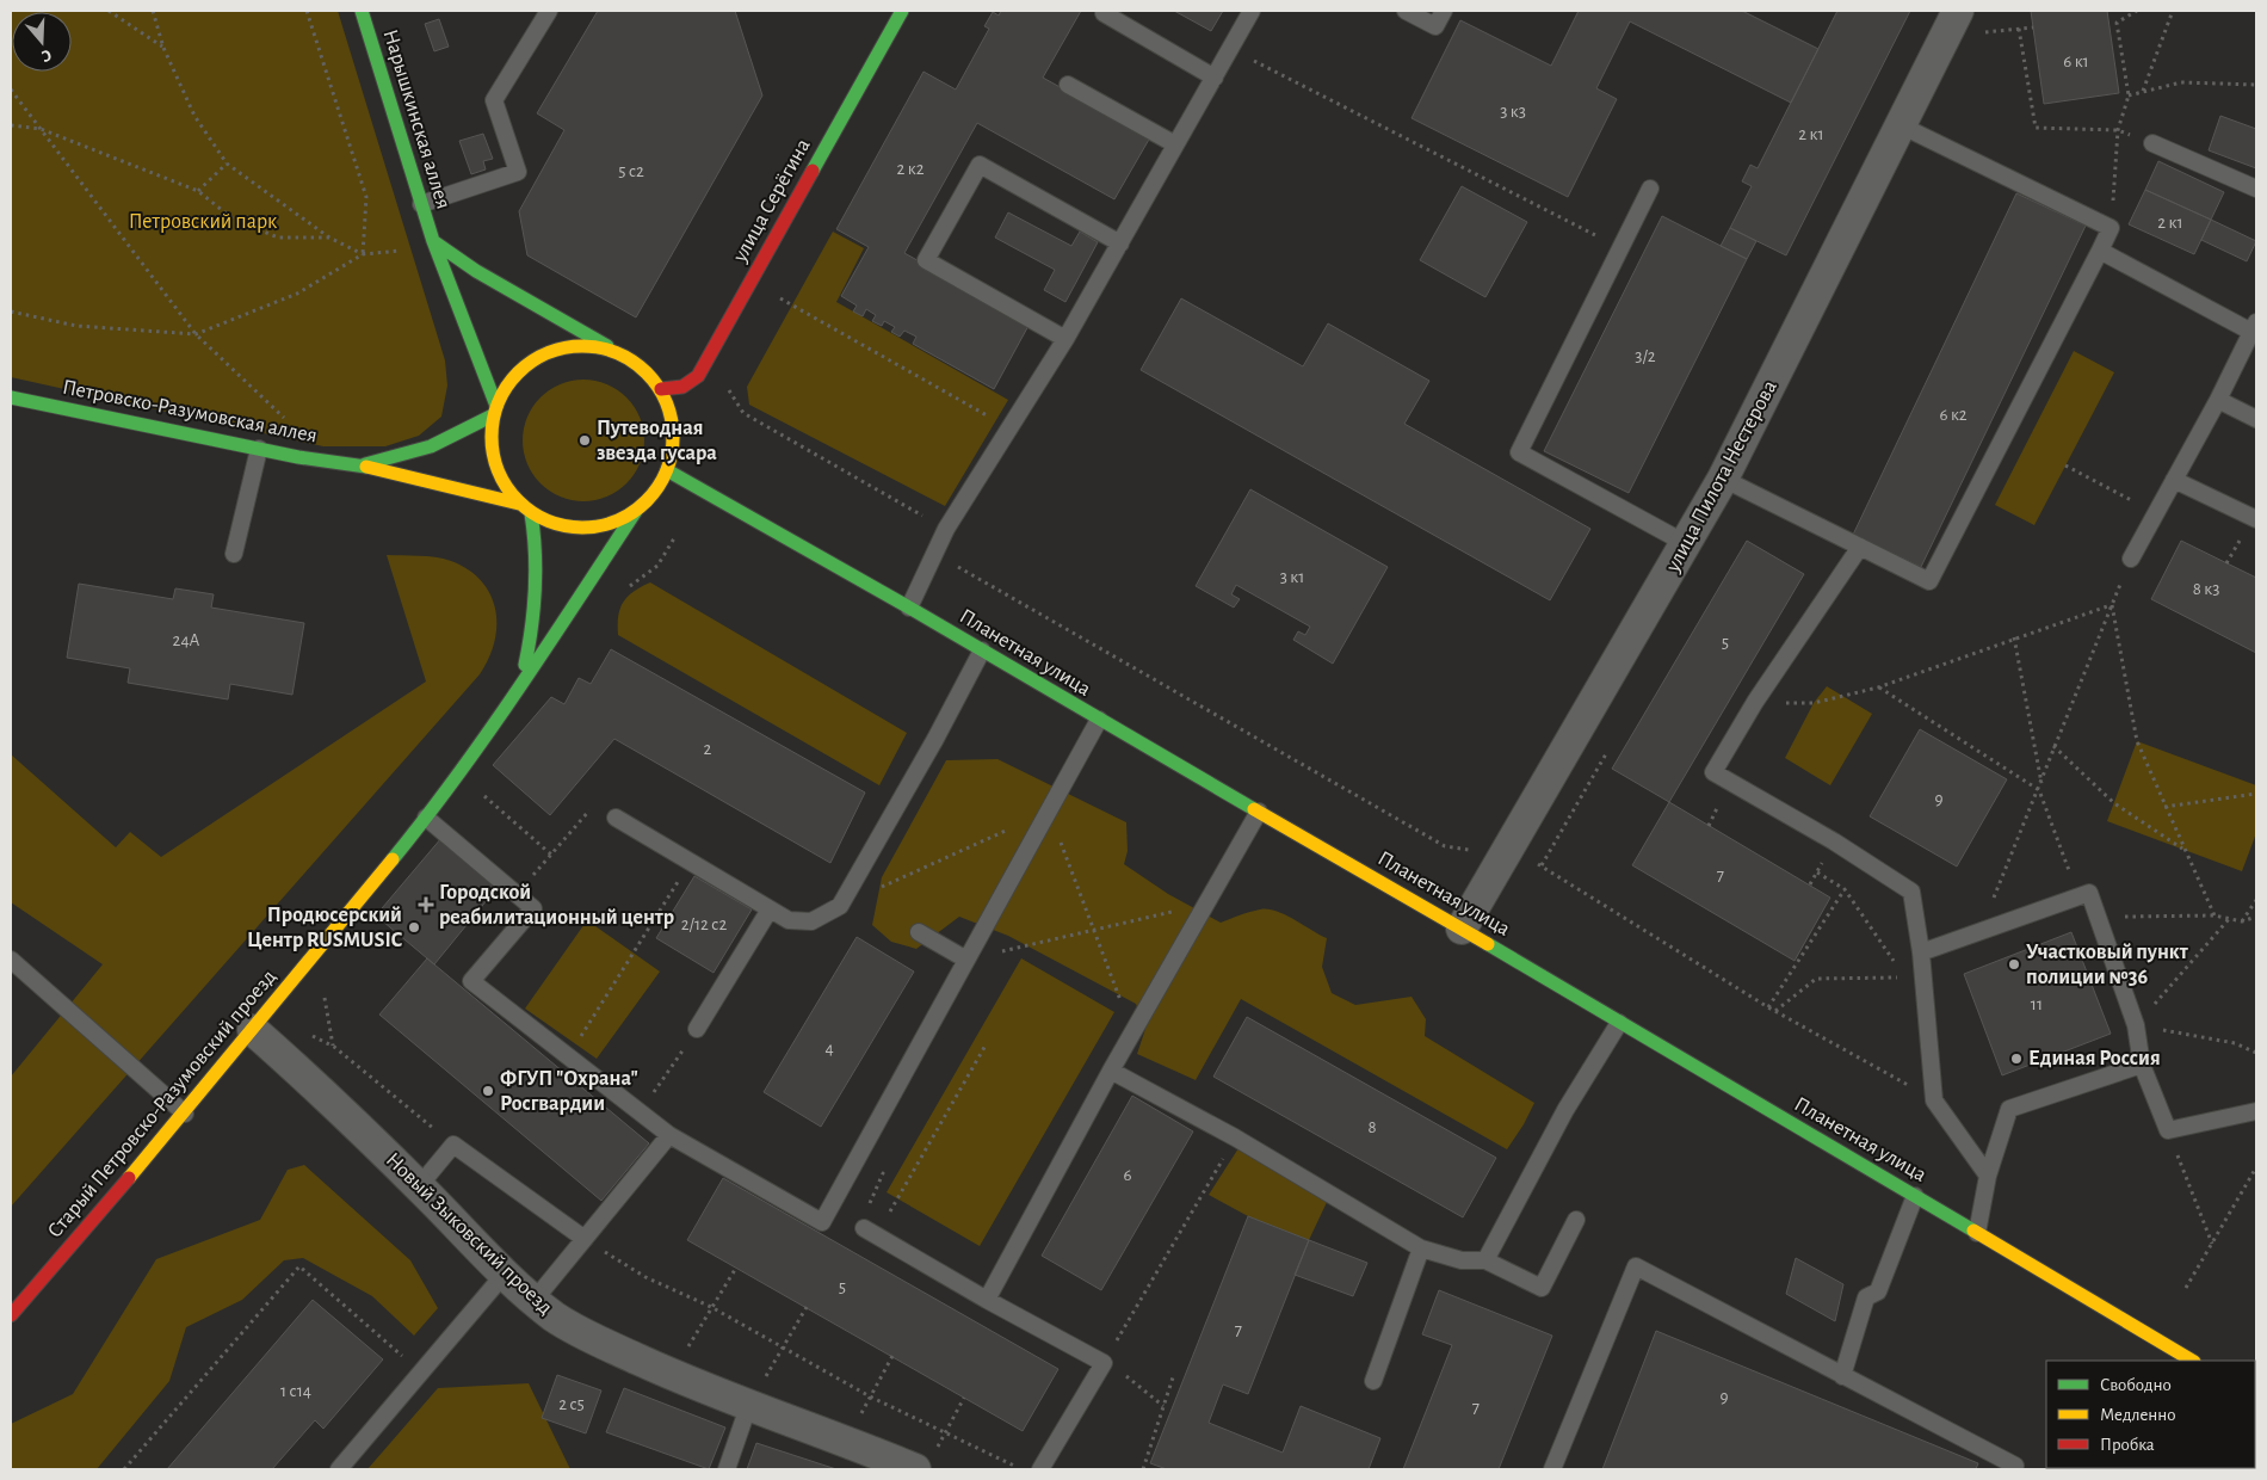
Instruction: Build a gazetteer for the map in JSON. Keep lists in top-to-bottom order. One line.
{"streets":{"street":["Нарышкинская аллея","улица Серёгина","Петровско-Разумовская аллея","улица Пилота Нестерова","Планетная улица","Старый Петровско-Разумовский проезд","Новый Зыковский проезд"]},"crossings":[["Нарышкинская аллея","улица Серёгина"],["Нарышкинская аллея","Петровско-Разумовская аллея"],["Нарышкинская аллея","Планетная улица"],["Нарышкинская аллея","Старый Петровско-Разумовский проезд"],["улица Серёгина","Петровско-Разумовская аллея"],["улица Серёгина","Планетная улица"],["улица Серёгина","Старый Петровско-Разумовский проезд"],["Петровско-Разумовская аллея","Планетная улица"],["Петровско-Разумовская аллея","Старый Петровско-Разумовский проезд"],["улица Пилота Нестерова","Планетная улица"],["Планетная улица","Старый Петровско-Разумовский проезд"],["Старый Петровско-Разумовский проезд","Новый Зыковский проезд"]],"parks":["Петровский парк"],"places":{"other":["Путеводная звезда гусара","Продюсерский Центр RUSMUSIC","Участковый пункт полиции №36","Единая Россия","ФГУП \"Охрана\" Росгвардии"],"health":["Городской реабилитационный центр"]},"house_numbers":["6 к1","3 к3","2 к1","2 к2","5 с2","2 к1","3/2","6 к2","3 к1","8 к3","24А","5","2","9","7","2/12 с2","11","4","8","6","5","7","1 с14","9","2 с5","7"],"legend":["Свободно","Медленно","Пробка"],"north":"bottom"}
